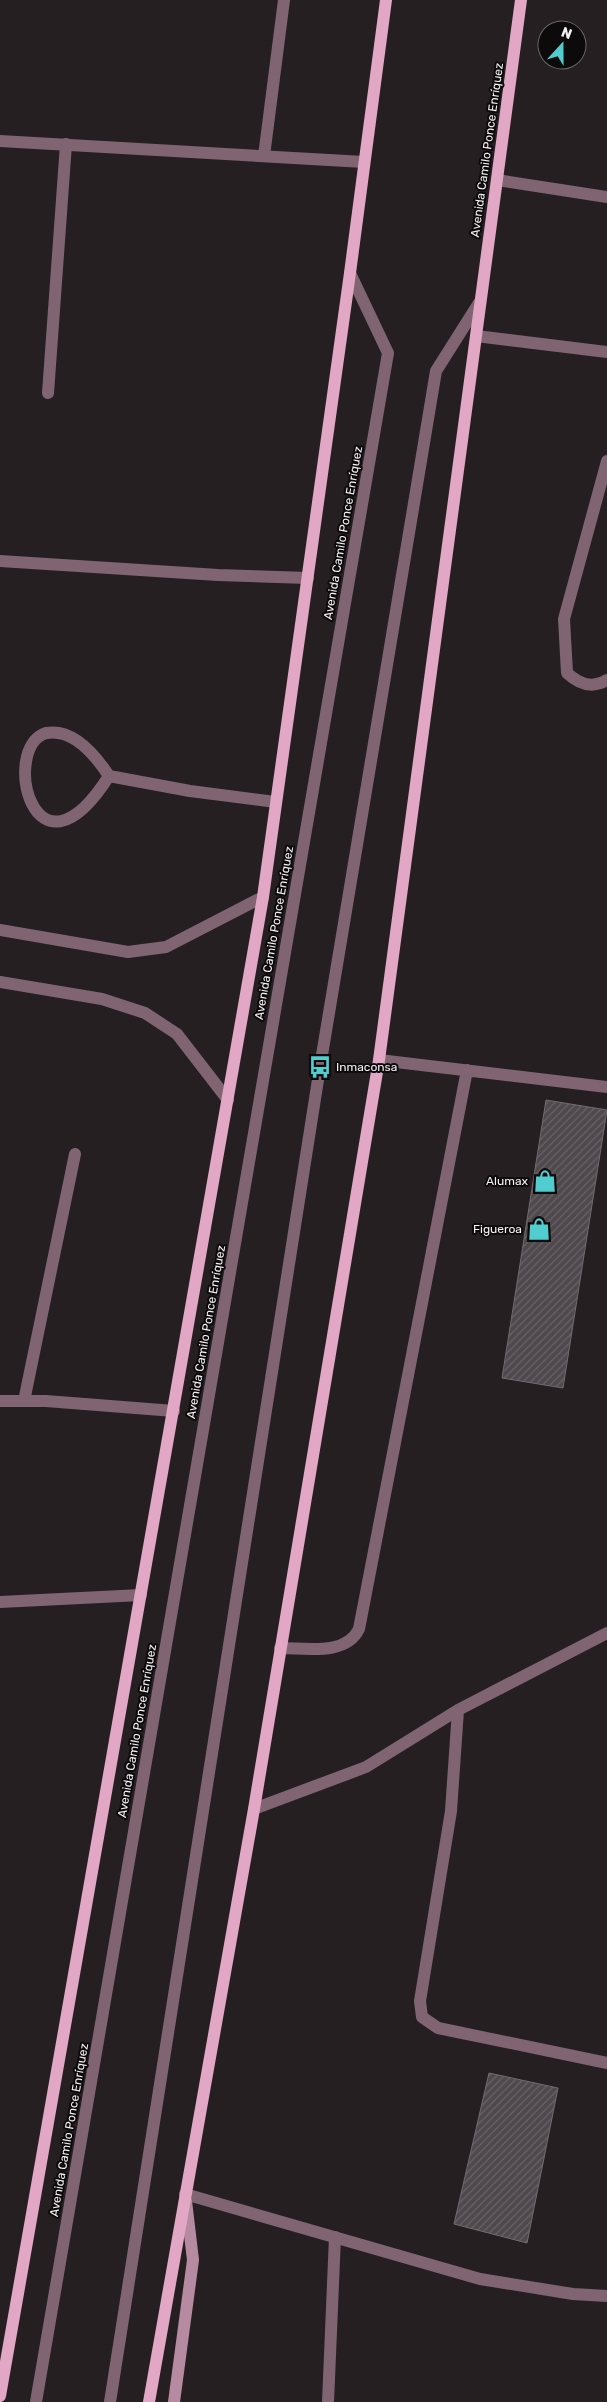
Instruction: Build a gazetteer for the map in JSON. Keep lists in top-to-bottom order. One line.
{"streets":{"main road":["Avenida Camilo Ponce Enríquez"]},"places":{"bus stop":["Inmaconsa"],"shop":["Alumax","Figueroa"]},"north":"top"}
